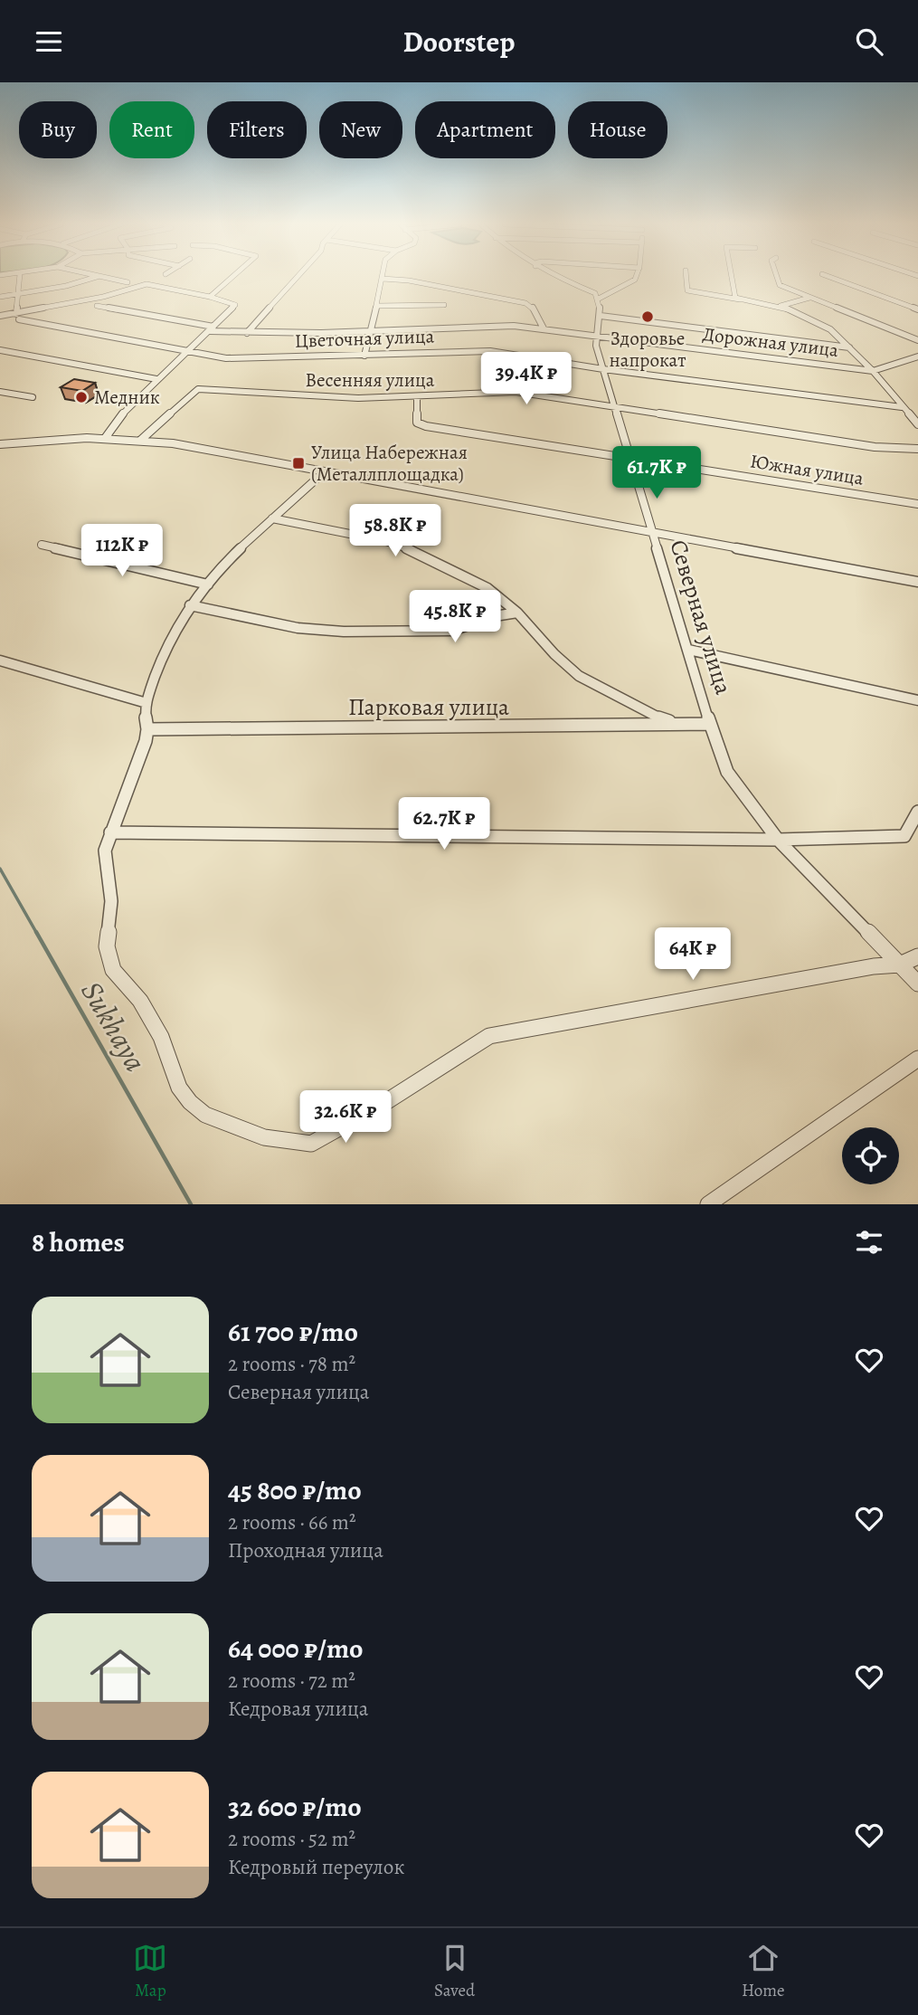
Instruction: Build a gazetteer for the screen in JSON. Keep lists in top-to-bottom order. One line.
{"streets":{"street":["Цветочная улица","Дорожная улица","Весенняя улица","Южная улица","Северная улица","Парковая улица"]},"crossings":[["Цветочная улица","Северная улица"],["Дорожная улица","Северная улица"],["Весенняя улица","Южная улица"],["Весенняя улица","Северная улица"],["Южная улица","Северная улица"],["Северная улица","Парковая улица"]],"water":["Sukhaya"],"places":{"other":["Здоровье напрокат","Медник"],"transit":["Улица Набережная (Металлплощадка)"]},"page":{"header":"Doorstep","chip":["Buy","Rent","Filters","New","Apartment","House"],"price":["39.4K ₽","61.7K ₽","58.8K ₽","112K ₽","45.8K ₽","62.7K ₽","64K ₽","32.6K ₽"],"heading":"8 homes","list":[{"name":"61 700 ₽/mo","note":"2 rooms · 78 m² · Северная улица"},{"name":"45 800 ₽/mo","note":"2 rooms · 66 m² · Проходная улица"},{"name":"64 000 ₽/mo","note":"2 rooms · 72 m² · Кедровая улица"},{"name":"32 600 ₽/mo","note":"2 rooms · 52 m² · Кедровый переулок"}],"tabs":["Map","Saved","Home"]}}
